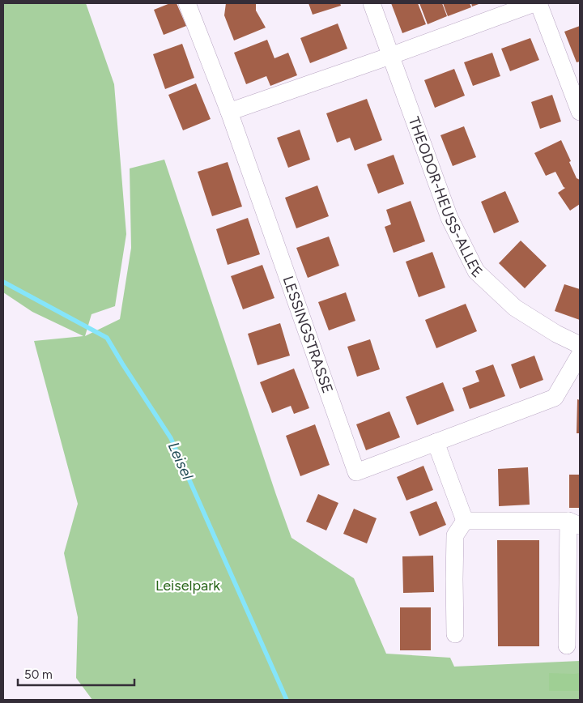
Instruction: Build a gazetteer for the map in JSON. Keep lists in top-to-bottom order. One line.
{"streets":{"street":["THEODOR-HEUSS-ALLEE","LESSINGSTRASSE"]},"water":["Leisel"],"parks":["Leiselpark"],"scale_bar":"50 m"}
